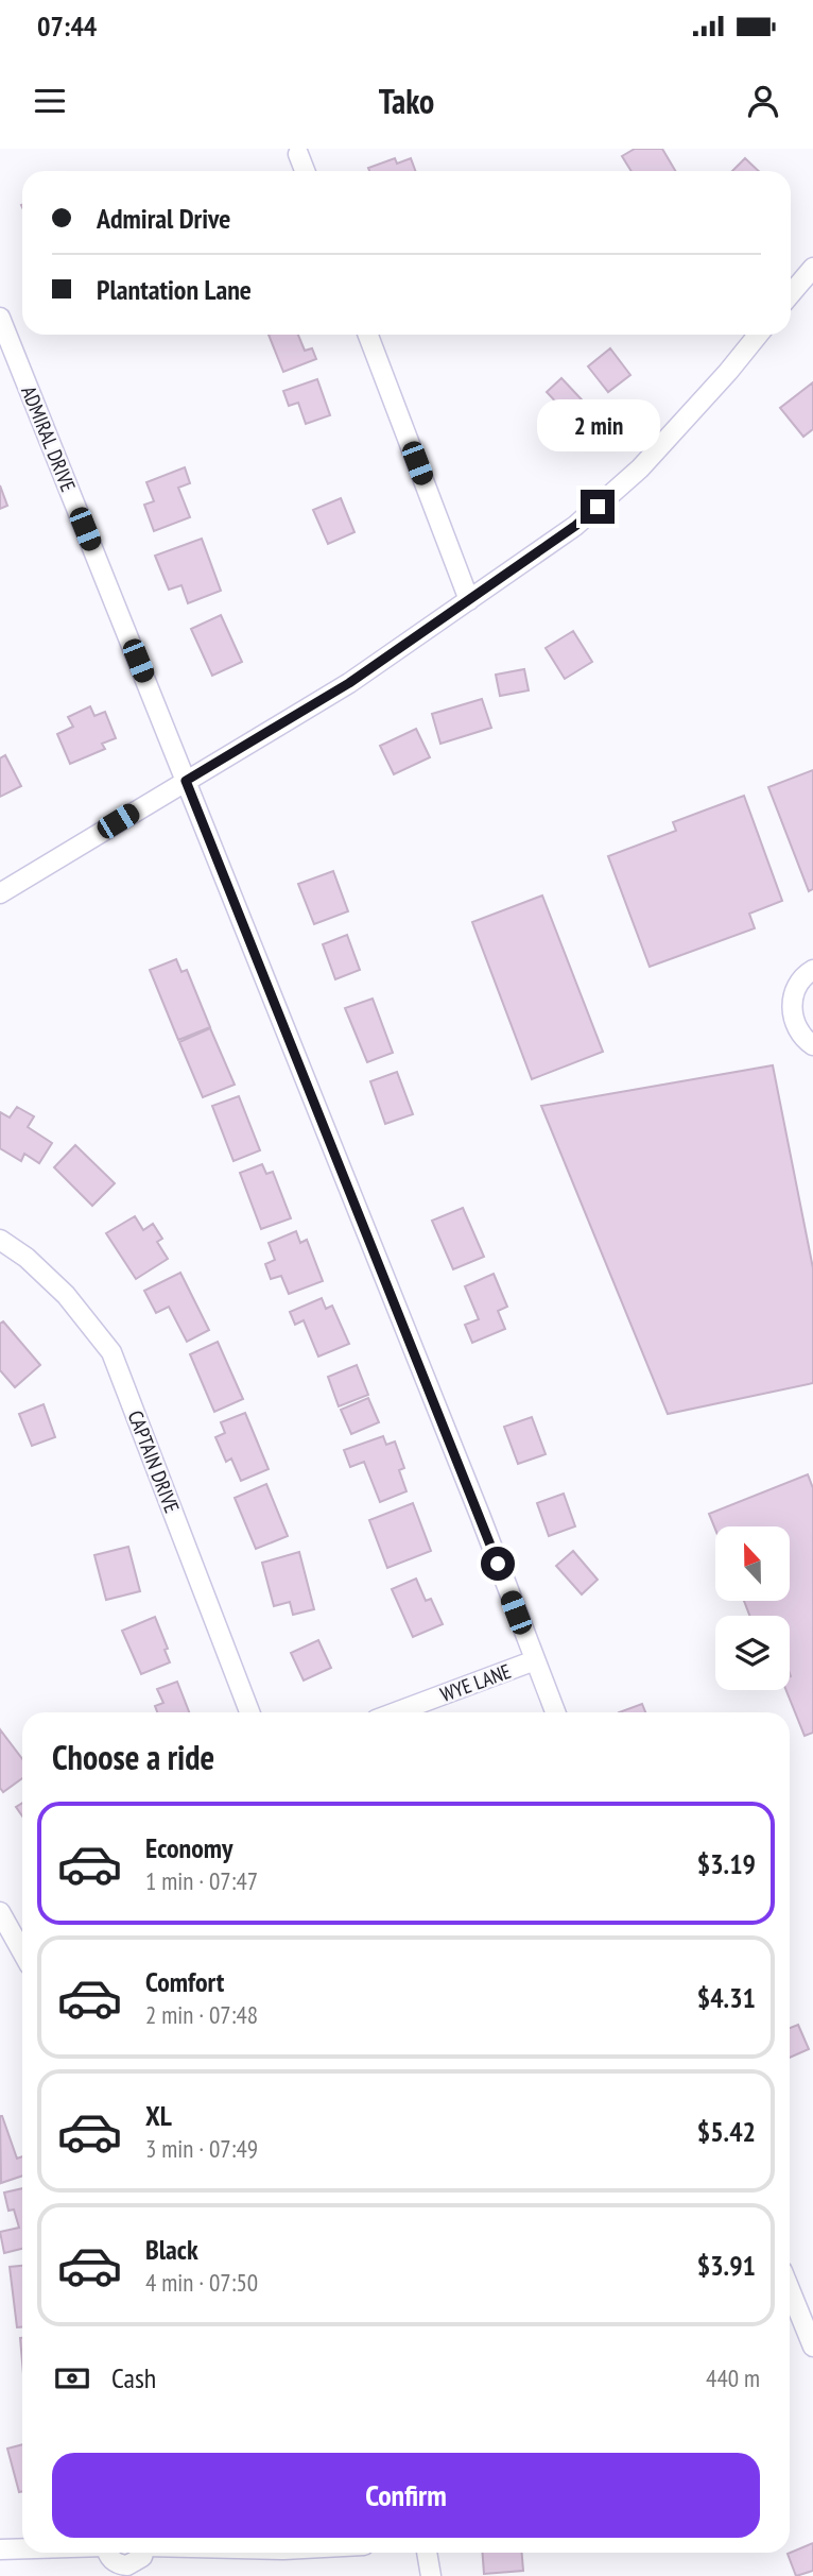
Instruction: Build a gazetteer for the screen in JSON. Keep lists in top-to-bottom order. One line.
{"streets":{"street":["ADMIRAL DRIVE","CAPTAIN DRIVE","WYE LANE"]},"crossings":[["ADMIRAL DRIVE","WYE LANE"]],"north":"top","page":{"status":"07:44","header":"Tako","banner":["Admiral Drive","Plantation Lane"],"bubble":"2 min","heading":"Choose a ride","list":[{"name":"Economy","note":"1 min · 07:47","value":"$3.19"},{"name":"Comfort","note":"2 min · 07:48","value":"$4.31"},{"name":"XL","note":"3 min · 07:49","value":"$5.42"},{"name":"Black","note":"4 min · 07:50","value":"$3.91"}],"pay":["Cash","440 m"],"buttons":"Confirm"}}
